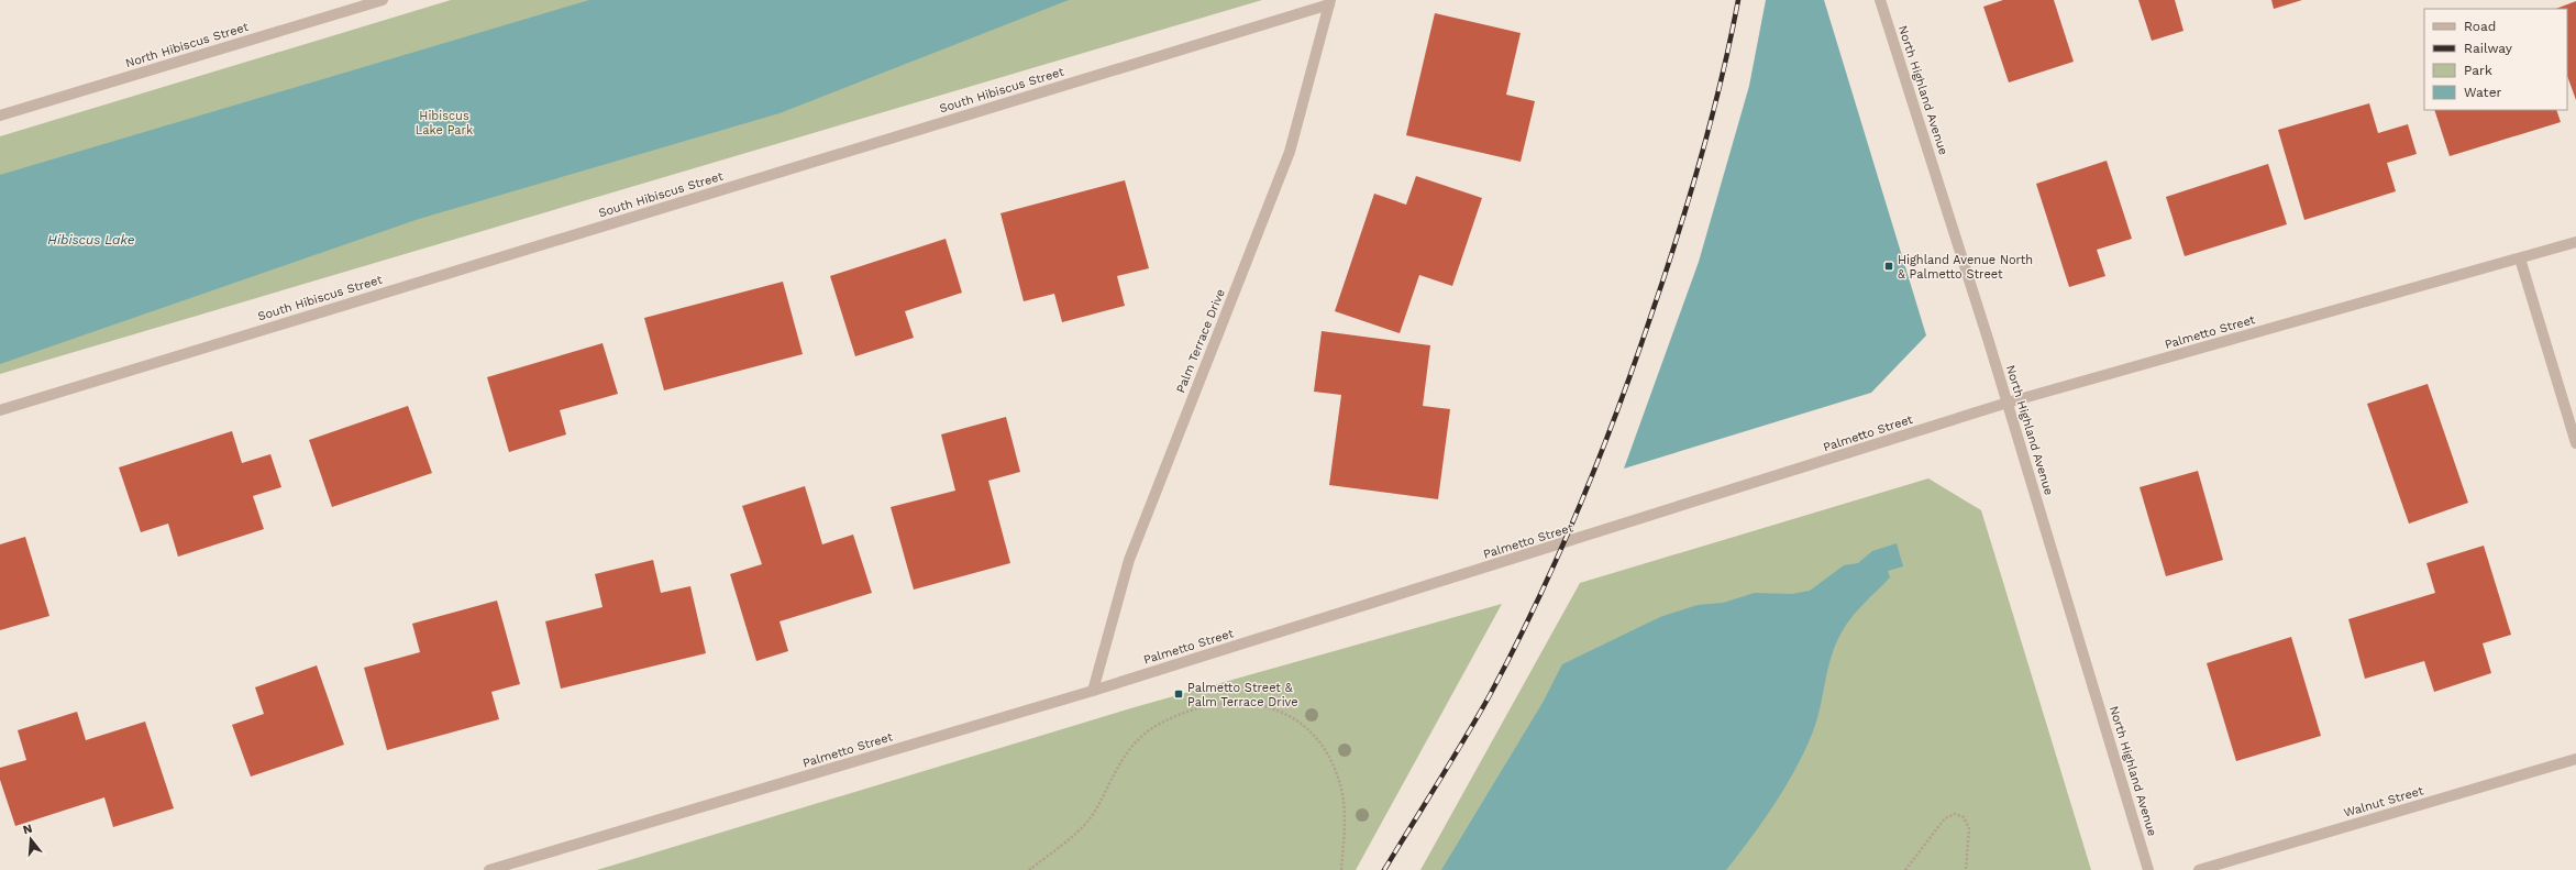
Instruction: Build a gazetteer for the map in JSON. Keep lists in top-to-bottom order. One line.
{"streets":{"street":["North Hibiscus Street","South Hibiscus Street","North Highland Avenue","Palmetto Street","Palm Terrace Drive","Walnut Street"]},"crossings":[["South Hibiscus Street","Palm Terrace Drive"],["North Highland Avenue","Palmetto Street"],["Palmetto Street","Palm Terrace Drive"]],"water":["Hibiscus Lake"],"parks":["Hibiscus Lake Park"],"places":{"transit":["Highland Avenue North & Palmetto Street","Palmetto Street & Palm Terrace Drive"]},"legend":["Road","Railway","Park","Water"],"north":"top"}
